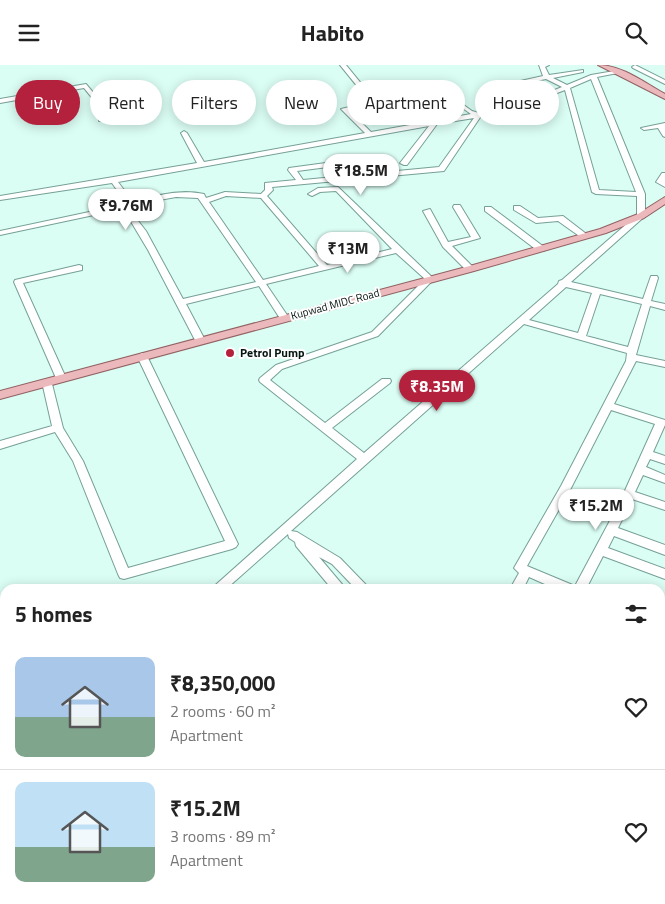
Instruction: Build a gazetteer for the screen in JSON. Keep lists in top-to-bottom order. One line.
{"streets":{"main road":["Kupwad MIDC Road"]},"places":["Petrol Pump"],"page":{"header":"Habito","chip":["Buy","Rent","Filters","New","Apartment","House"],"price":["₹18.5M","₹9.76M","₹13M","₹8.35M","₹15.2M"],"heading":"5 homes","list":[{"name":"₹8,350,000","note":"2 rooms · 60 m² · Apartment"},{"name":"₹15.2M","note":"3 rooms · 89 m² · Apartment"}]}}
